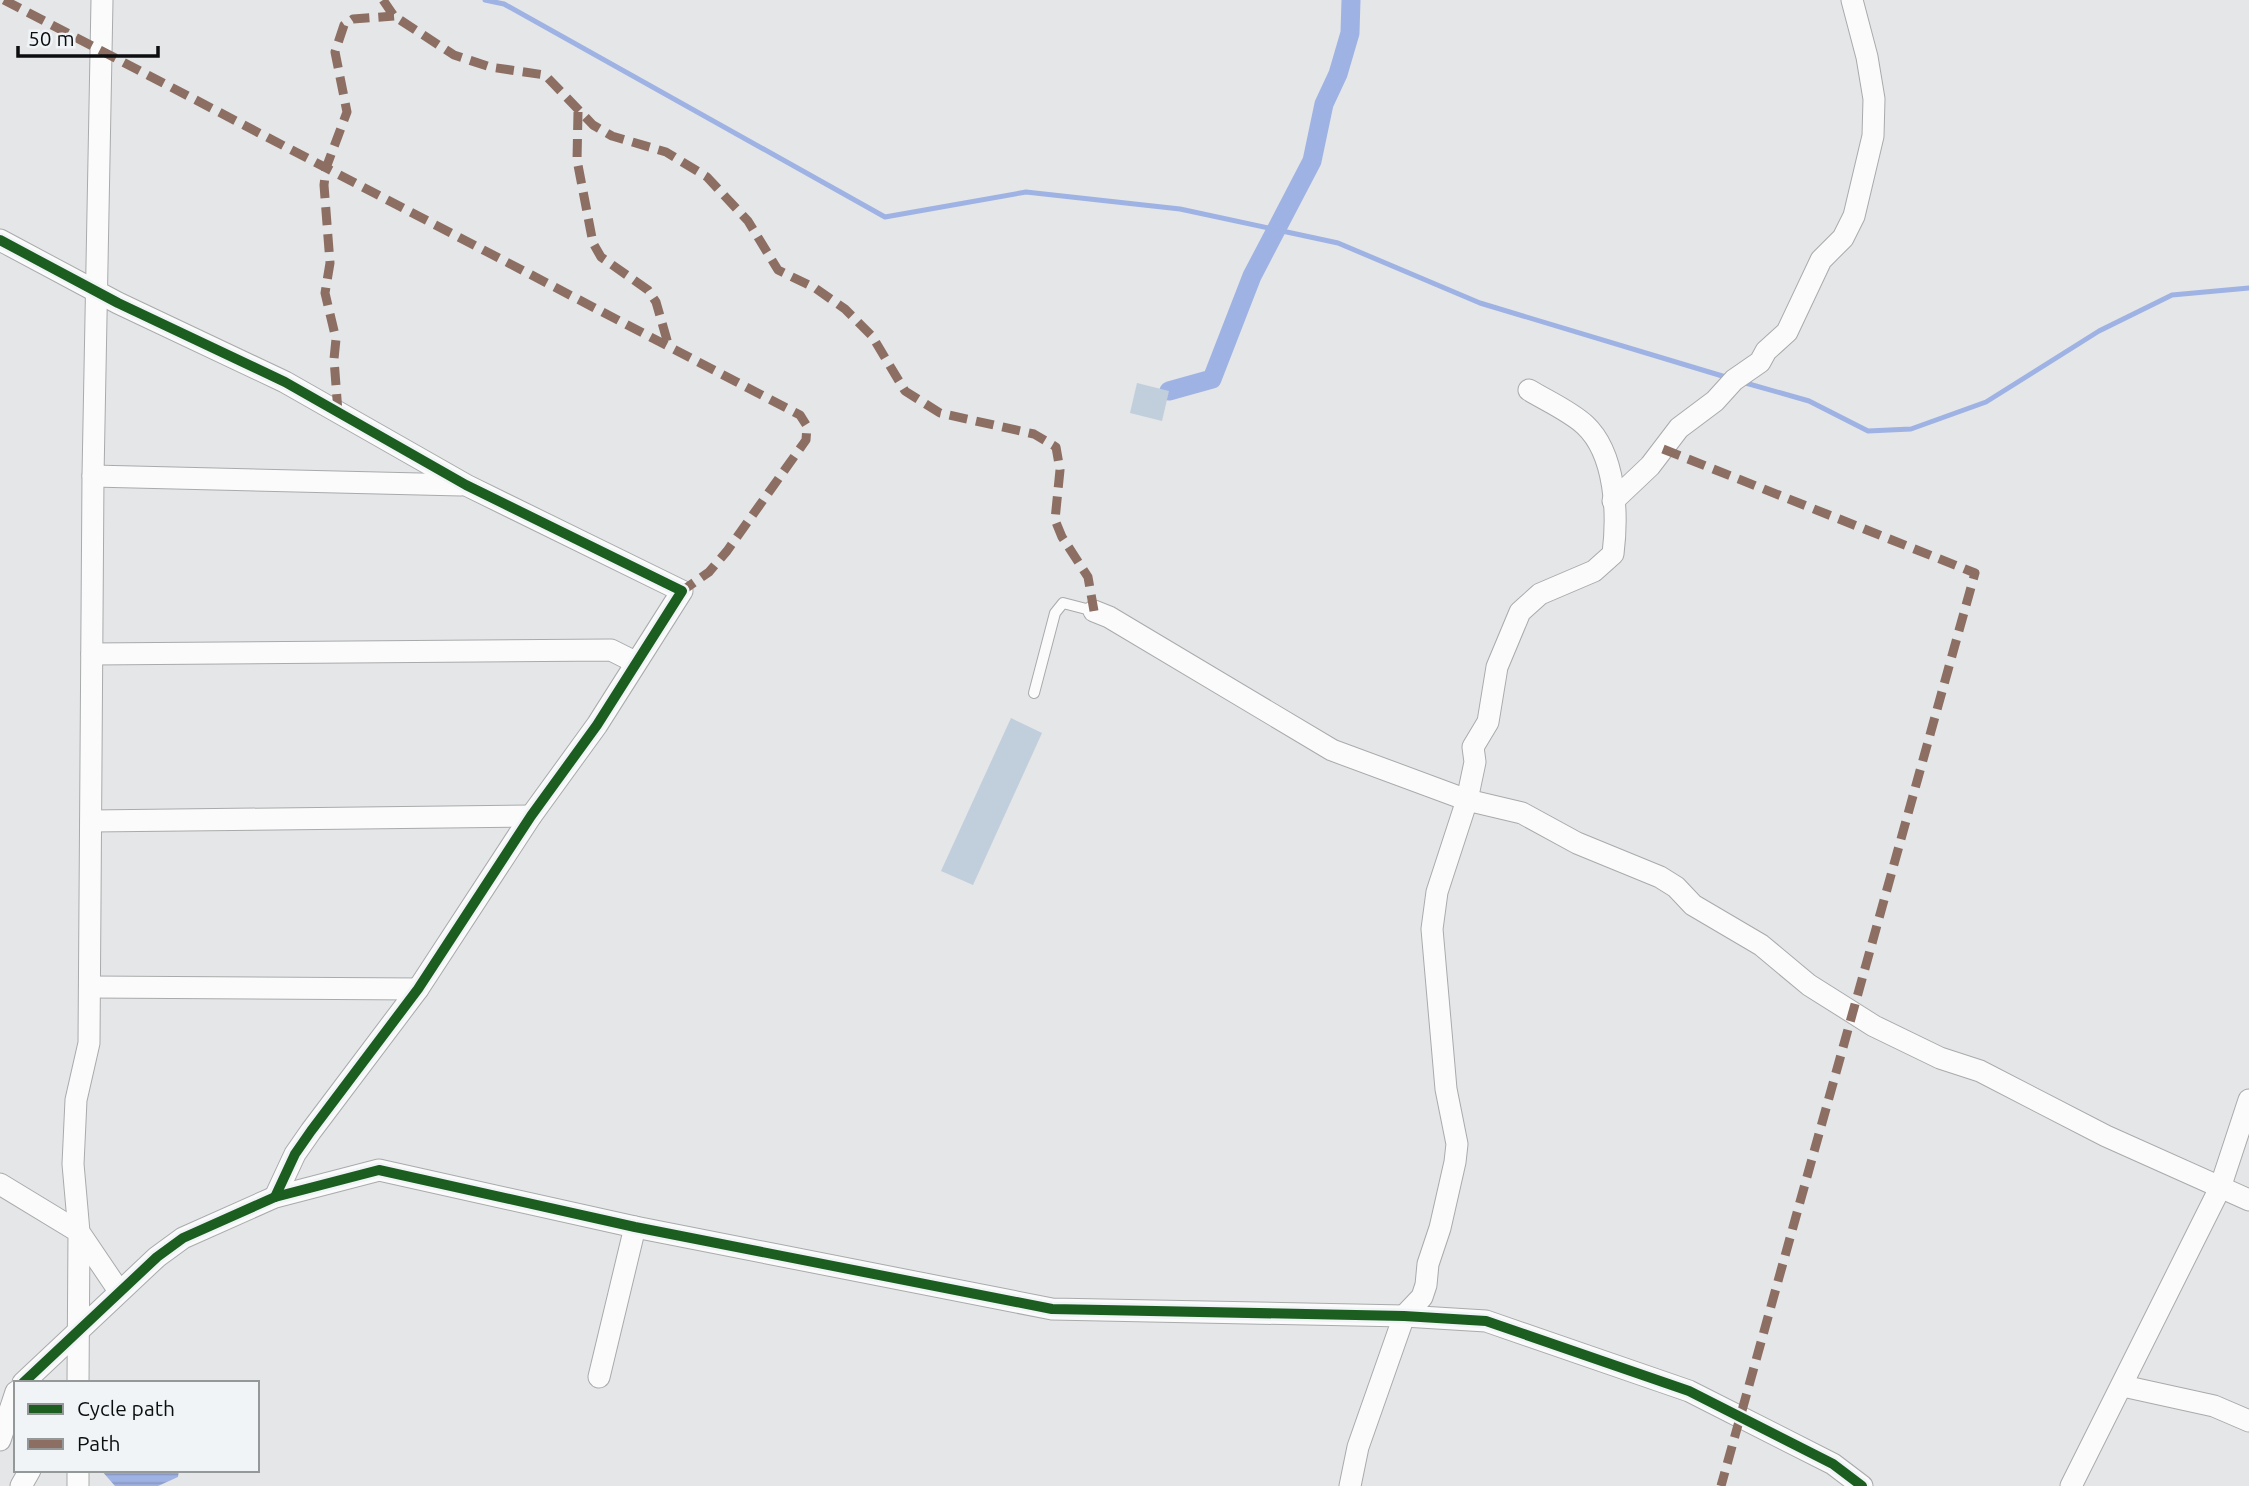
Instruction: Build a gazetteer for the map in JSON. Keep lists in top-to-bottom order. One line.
{"legend":["Cycle path","Path"],"scale_bar":"50 m"}
